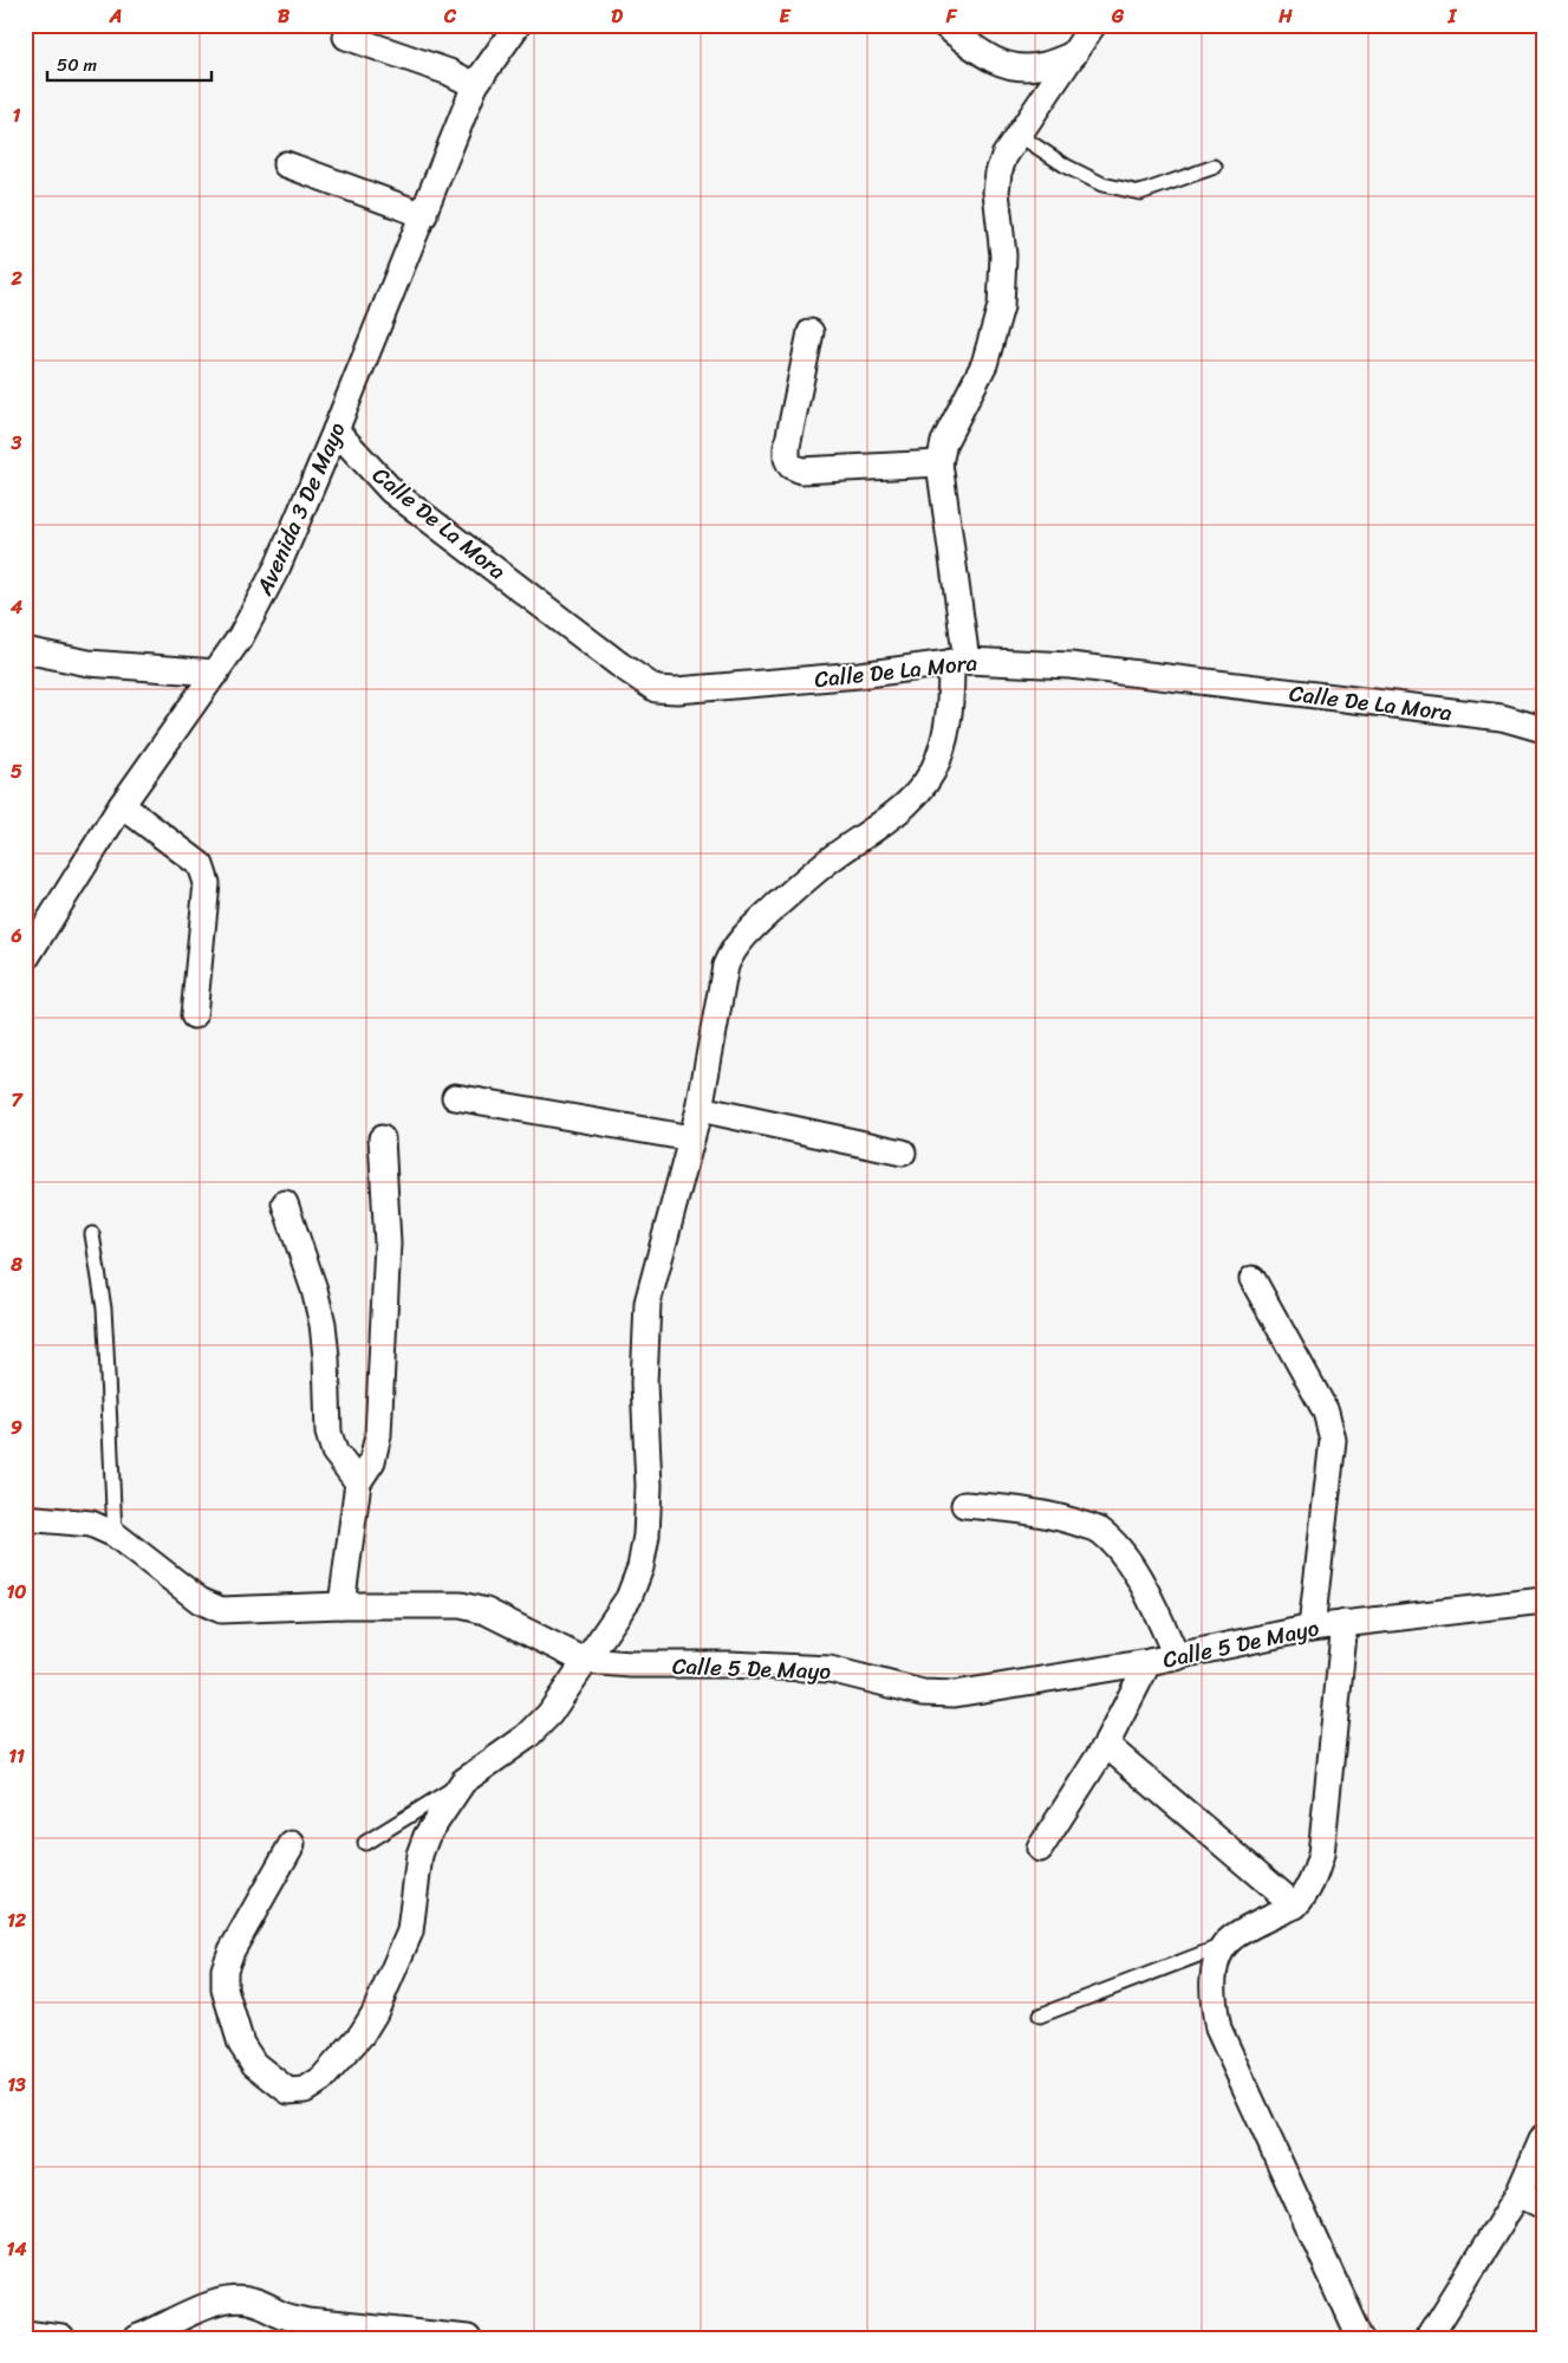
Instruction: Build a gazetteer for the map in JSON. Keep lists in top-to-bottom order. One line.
{"streets":{"street":["Avenida 3 De Mayo","Calle De La Mora","Calle 5 De Mayo"]},"crossings":[["Avenida 3 De Mayo","Calle De La Mora"]],"scale_bar":"50 m","grid":{"columns":["A","B","C","D","E","F","G","H","I"],"rows":["1","2","3","4","5","6","7","8","9","10","11","12","13","14"]}}
